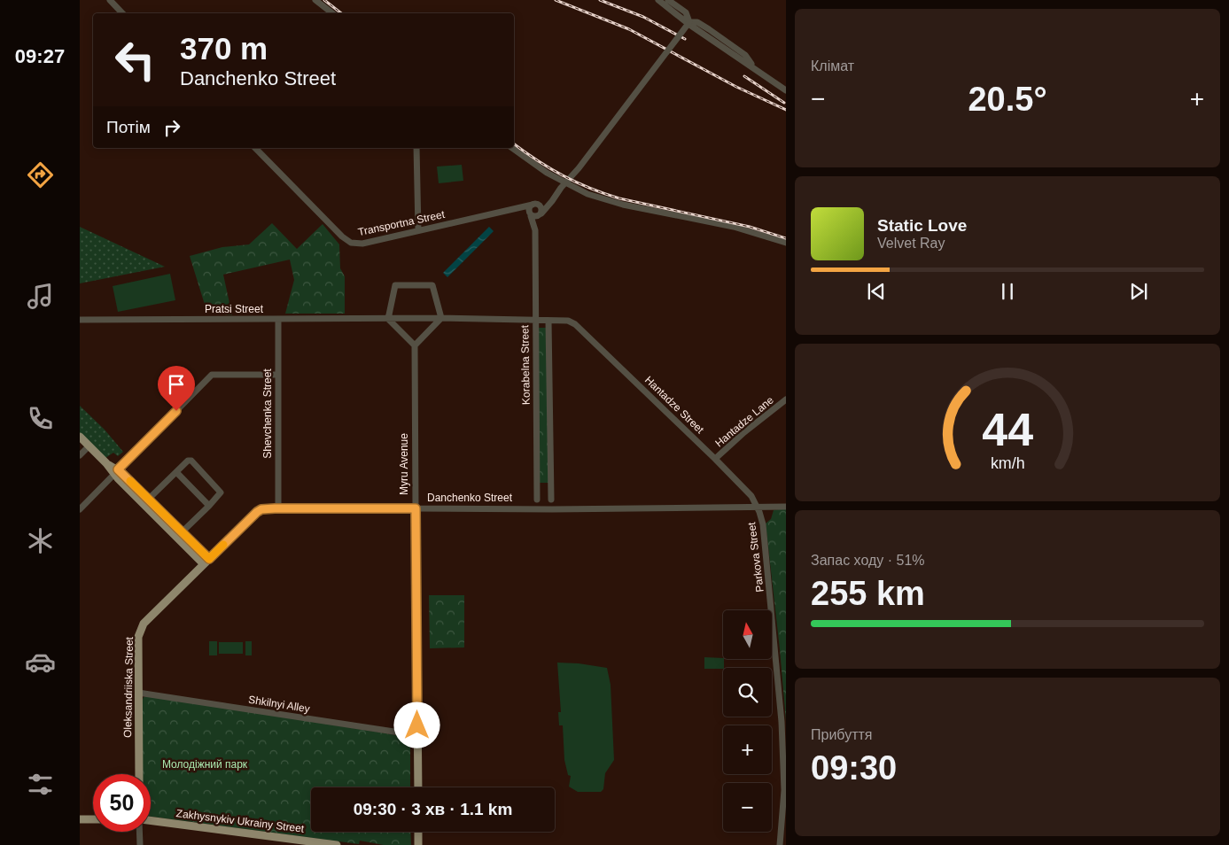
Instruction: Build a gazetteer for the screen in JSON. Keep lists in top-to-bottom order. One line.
{"streets":{"main road":["Myru Avenue","Danchenko Street","Oleksandriiska Street","Zakhysnykiv Ukrainy Street"],"street":["Transportna Street","Pratsi Street","Korabelna Street","Hantadze Street","Shevchenka Street","Hantadze Lane","Parkova Street","Shkilnyi Alley"]},"crossings":[["Pratsi Street","Shevchenka Street"],["Hantadze Street","Hantadze Lane"],["Hantadze Street","Danchenko Street"],["Hantadze Street","Parkova Street"],["Shevchenka Street","Danchenko Street"],["Myru Avenue","Danchenko Street"],["Myru Avenue","Shkilnyi Alley"],["Danchenko Street","Parkova Street"],["Danchenko Street","Oleksandriiska Street"],["Oleksandriiska Street","Shkilnyi Alley"]],"parks":["Молодіжний парк"],"north":"top","page":{"tabs":"09:27","tile":["Клімат",["Запас ходу · 51%","255 km"],["Прибуття","09:30"]],"turn":["370 m","Danchenko Street"],"heat":["−","20.5°","+"],"then":"Потім","song":["Static Love","Velvet Ray"],"map_buttons":["+","−"],"limit":"50","trip":"09:30 · 3 хв · 1.1 km","gauge":["44","km/h"]}}
